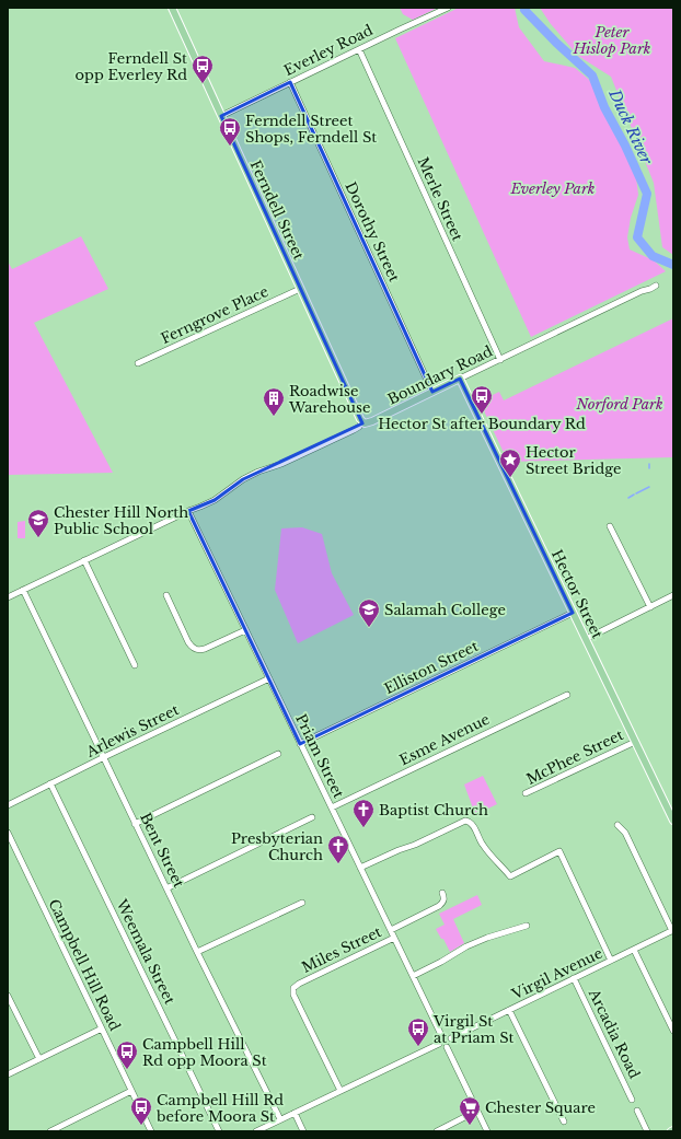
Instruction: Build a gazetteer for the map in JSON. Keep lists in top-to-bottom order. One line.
{"streets":{"main road":["Ferndell Street","Boundary Road","Hector Street"],"street":["Everley Road","Merle Street","Dorothy Street","Ferngrove Place","Elliston Street","Arlewis Street","Esme Avenue","Priam Street","McPhee Street","Bent Street","Miles Street","Weemala Street","Campbell Hill Road","Virgil Avenue","Arcadia Road"]},"crossings":[["Everley Road","Merle Street"],["Everley Road","Ferndell Street"],["Everley Road","Dorothy Street"],["Merle Street","Boundary Road"],["Ferndell Street","Ferngrove Place"],["Ferndell Street","Boundary Road"],["Dorothy Street","Boundary Road"],["Boundary Road","Hector Street"],["Boundary Road","Priam Street"],["Boundary Road","Bent Street"],["Hector Street","Elliston Street"],["Hector Street","McPhee Street"],["Elliston Street","Priam Street"],["Arlewis Street","Priam Street"],["Arlewis Street","Bent Street"],["Arlewis Street","Weemala Street"],["Esme Avenue","Priam Street"],["Priam Street","Miles Street"],["Priam Street","Virgil Avenue"],["Virgil Avenue","Arcadia Road"]],"water":["Duck River"],"parks":["Peter Hislop Park","Everley Park","Norford Park"],"places":{"bus stop":["Ferndell St opp Everley Rd","Ferndell Street Shops, Ferndell St","Hector St after Boundary Rd","Virgil St at Priam St","Campbell Hill Rd opp Moora St","Campbell Hill Rd before Moora St"],"building":["Roadwise Warehouse"],"place":["Hector Street Bridge"],"school or university":["Chester Hill North Public School","Salamah College"],"church":["Baptist Church","Presbyterian Church"],"supermarket":["Chester Square"]}}
